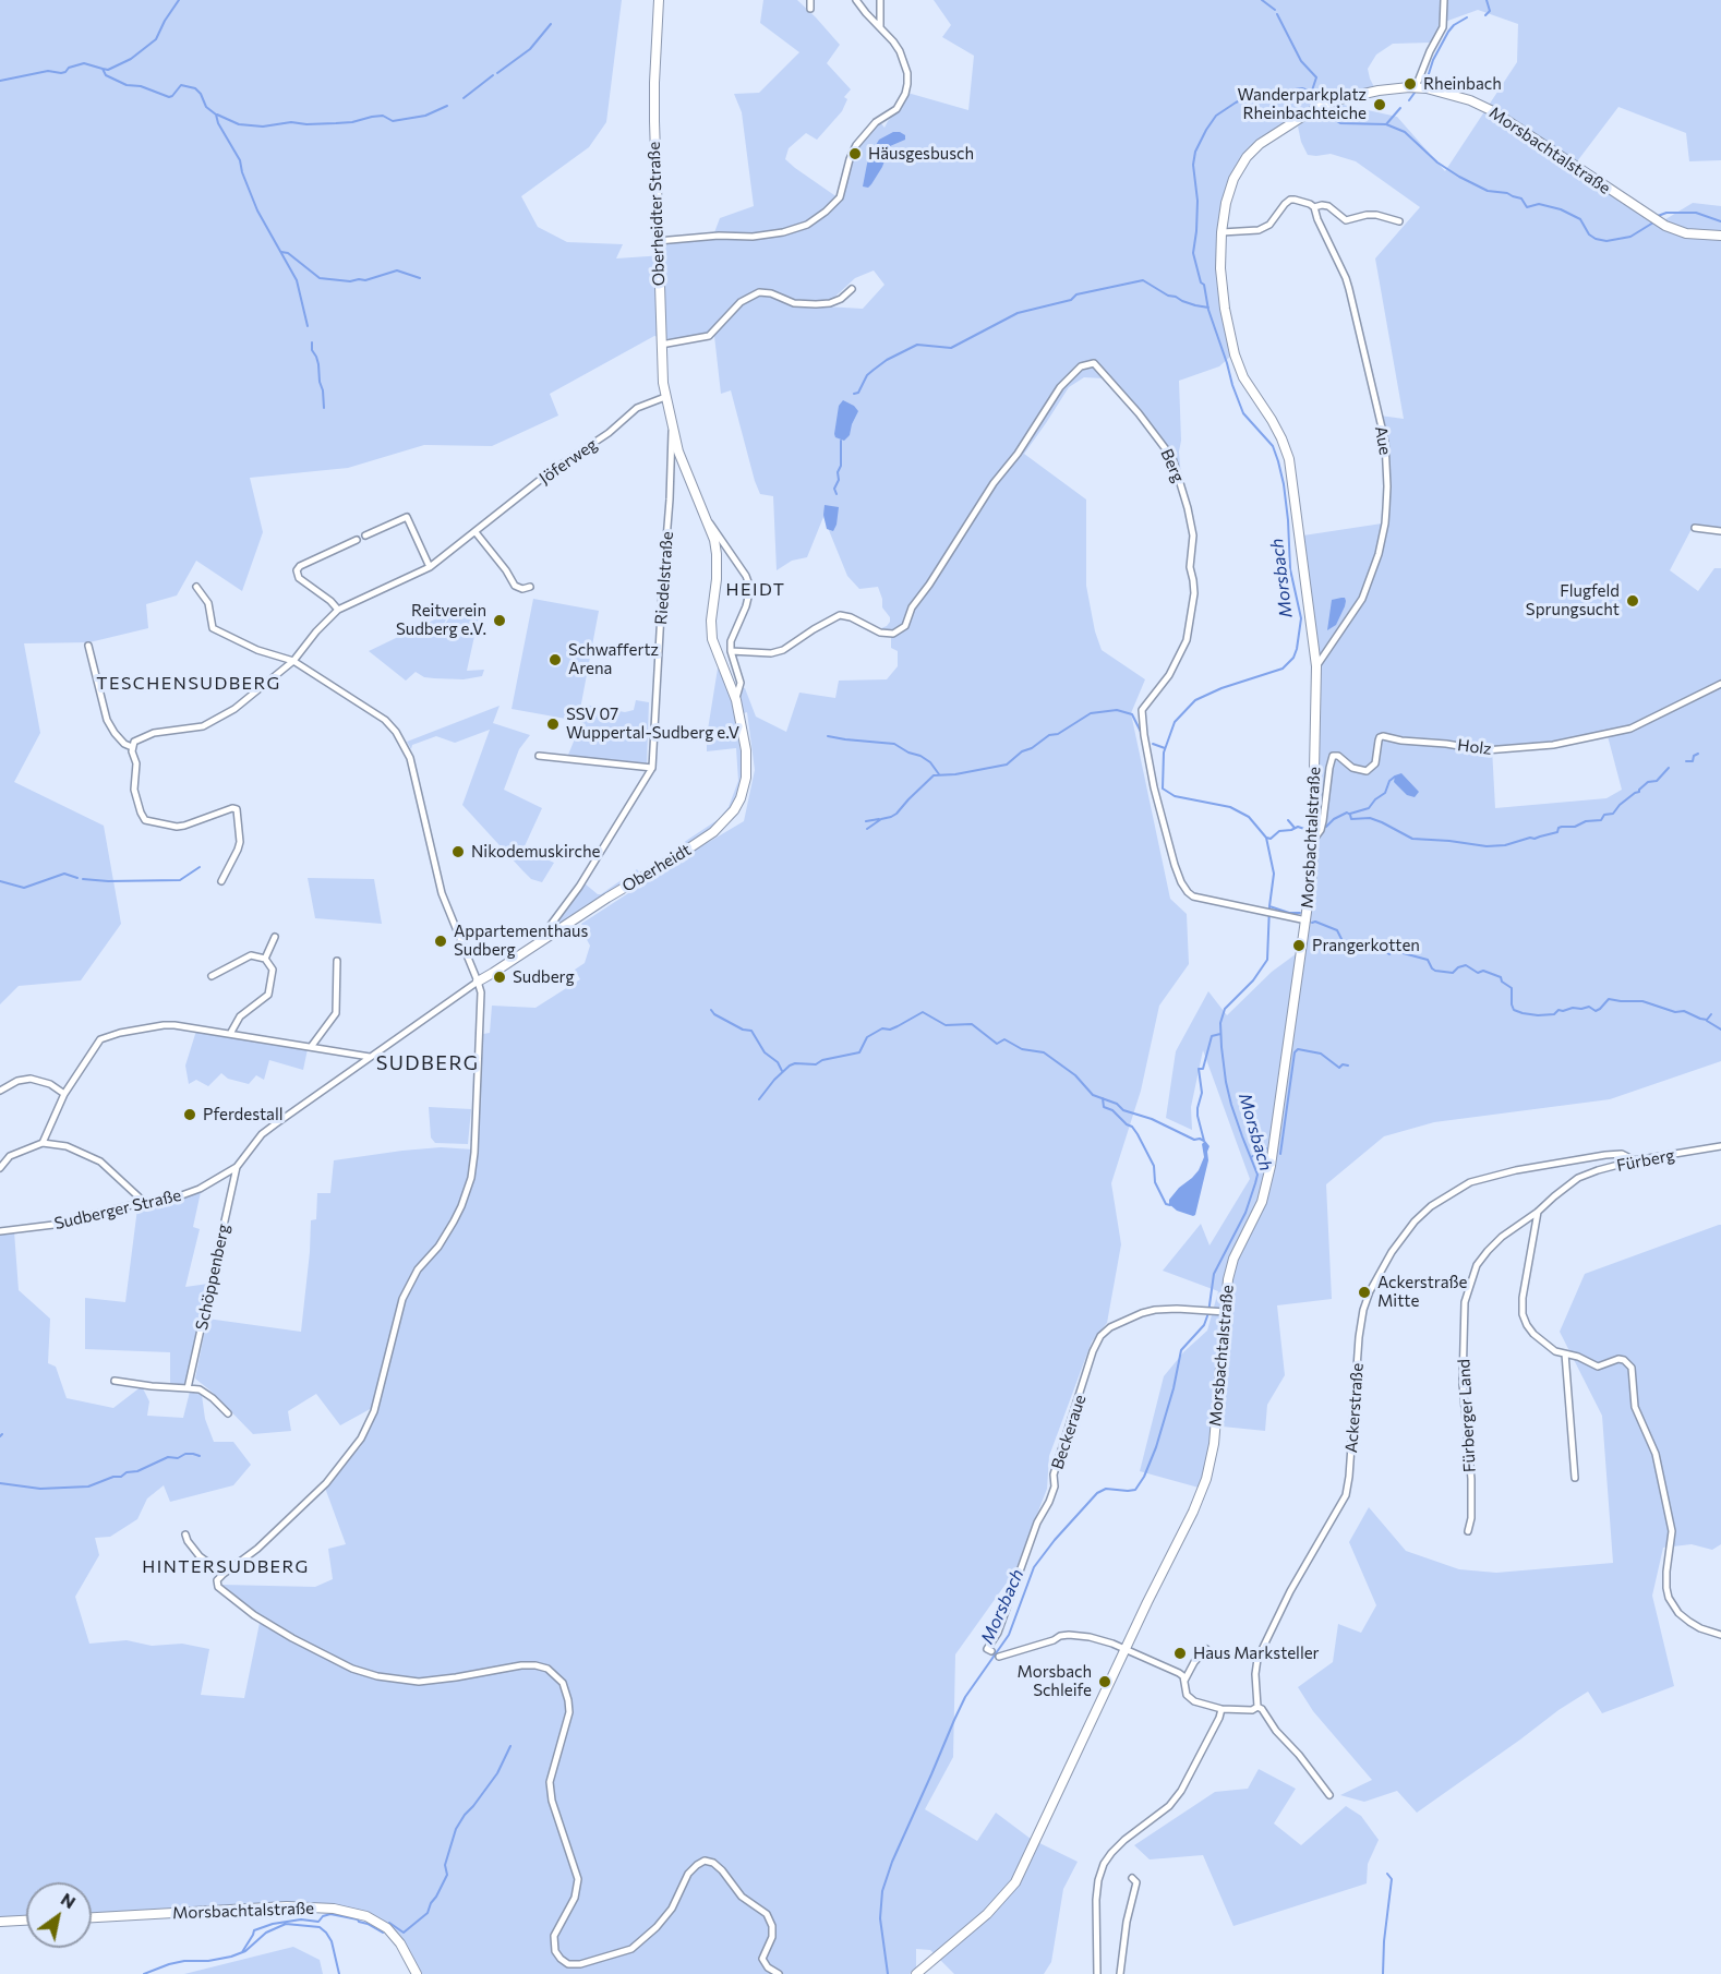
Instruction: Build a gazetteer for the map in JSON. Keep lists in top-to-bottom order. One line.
{"streets":{"main road":["Morsbachtalstraße","Oberheidter Straße","Oberheidt"],"street":["Aue","Jöferweg","Berg","Riedelstraße","Holz","Fürberg","Sudberger Straße","Schöppenberg","Ackerstraße","Fürberger Land","Beckeraue"]},"crossings":[["Morsbachtalstraße","Aue"],["Morsbachtalstraße","Berg"],["Morsbachtalstraße","Holz"],["Morsbachtalstraße","Beckeraue"],["Oberheidter Straße","Jöferweg"],["Oberheidter Straße","Riedelstraße"],["Oberheidter Straße","Oberheidt"],["Berg","Oberheidt"],["Riedelstraße","Oberheidt"],["Oberheidt","Sudberger Straße"],["Fürberg","Ackerstraße"],["Fürberg","Fürberger Land"],["Sudberger Straße","Schöppenberg"]],"districts":["HEIDT","TESCHENSUDBERG","SUDBERG","HINTERSUDBERG"],"water":["Morsbach"],"places":["Rheinbach","Wanderparkplatz Rheinbachteiche","Häusgesbusch","Flugfeld Sprungsucht","Reitverein Sudberg e.V.","Schwaffertz Arena","SSV 07 Wuppertal-Sudberg e.V","Nikodemuskirche","Appartementhaus Sudberg","Prangerkotten","Sudberg","Pferdestall","Ackerstraße Mitte","Haus Marksteller","Morsbach Schleife"],"north":"top right"}
